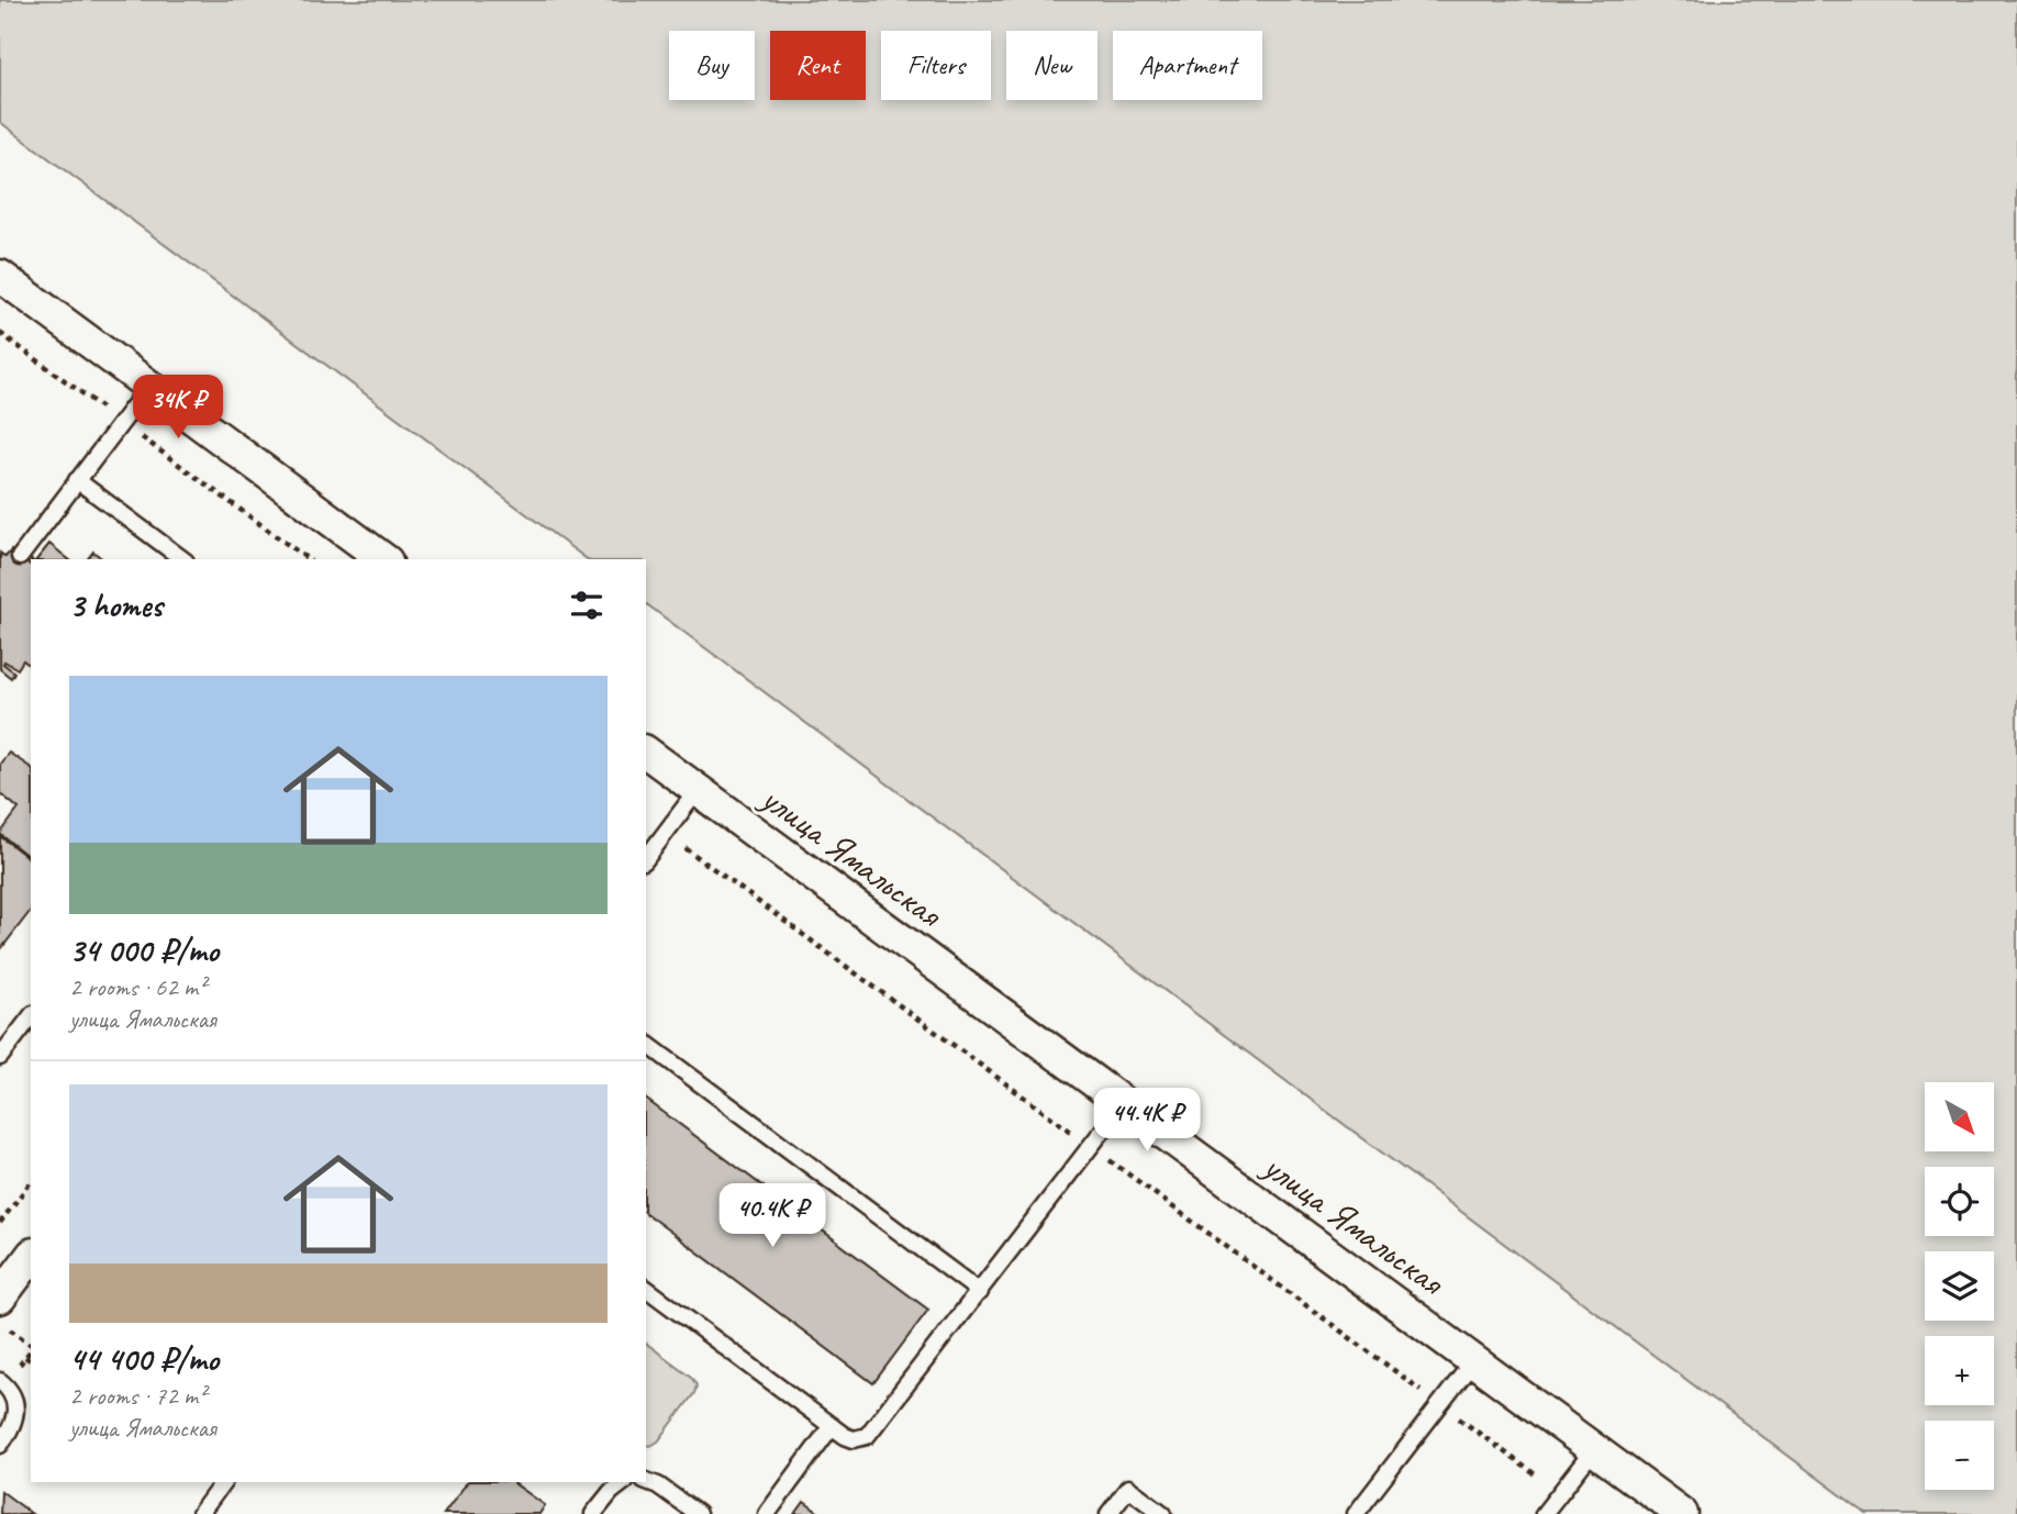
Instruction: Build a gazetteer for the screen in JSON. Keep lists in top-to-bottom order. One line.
{"streets":{"street":["улица Ямальская"]},"north":"bottom right","page":{"chip":["Buy","Rent","Filters","New","Apartment"],"price":["34K ₽","44.4K ₽","40.4K ₽"],"heading":"3 homes","list":[{"name":"34 000 ₽/mo","note":"2 rooms · 62 m² · улица Ямальская"},{"name":"44 400 ₽/mo","note":"2 rooms · 72 m² · улица Ямальская"}],"map_buttons":["+","−"]}}
